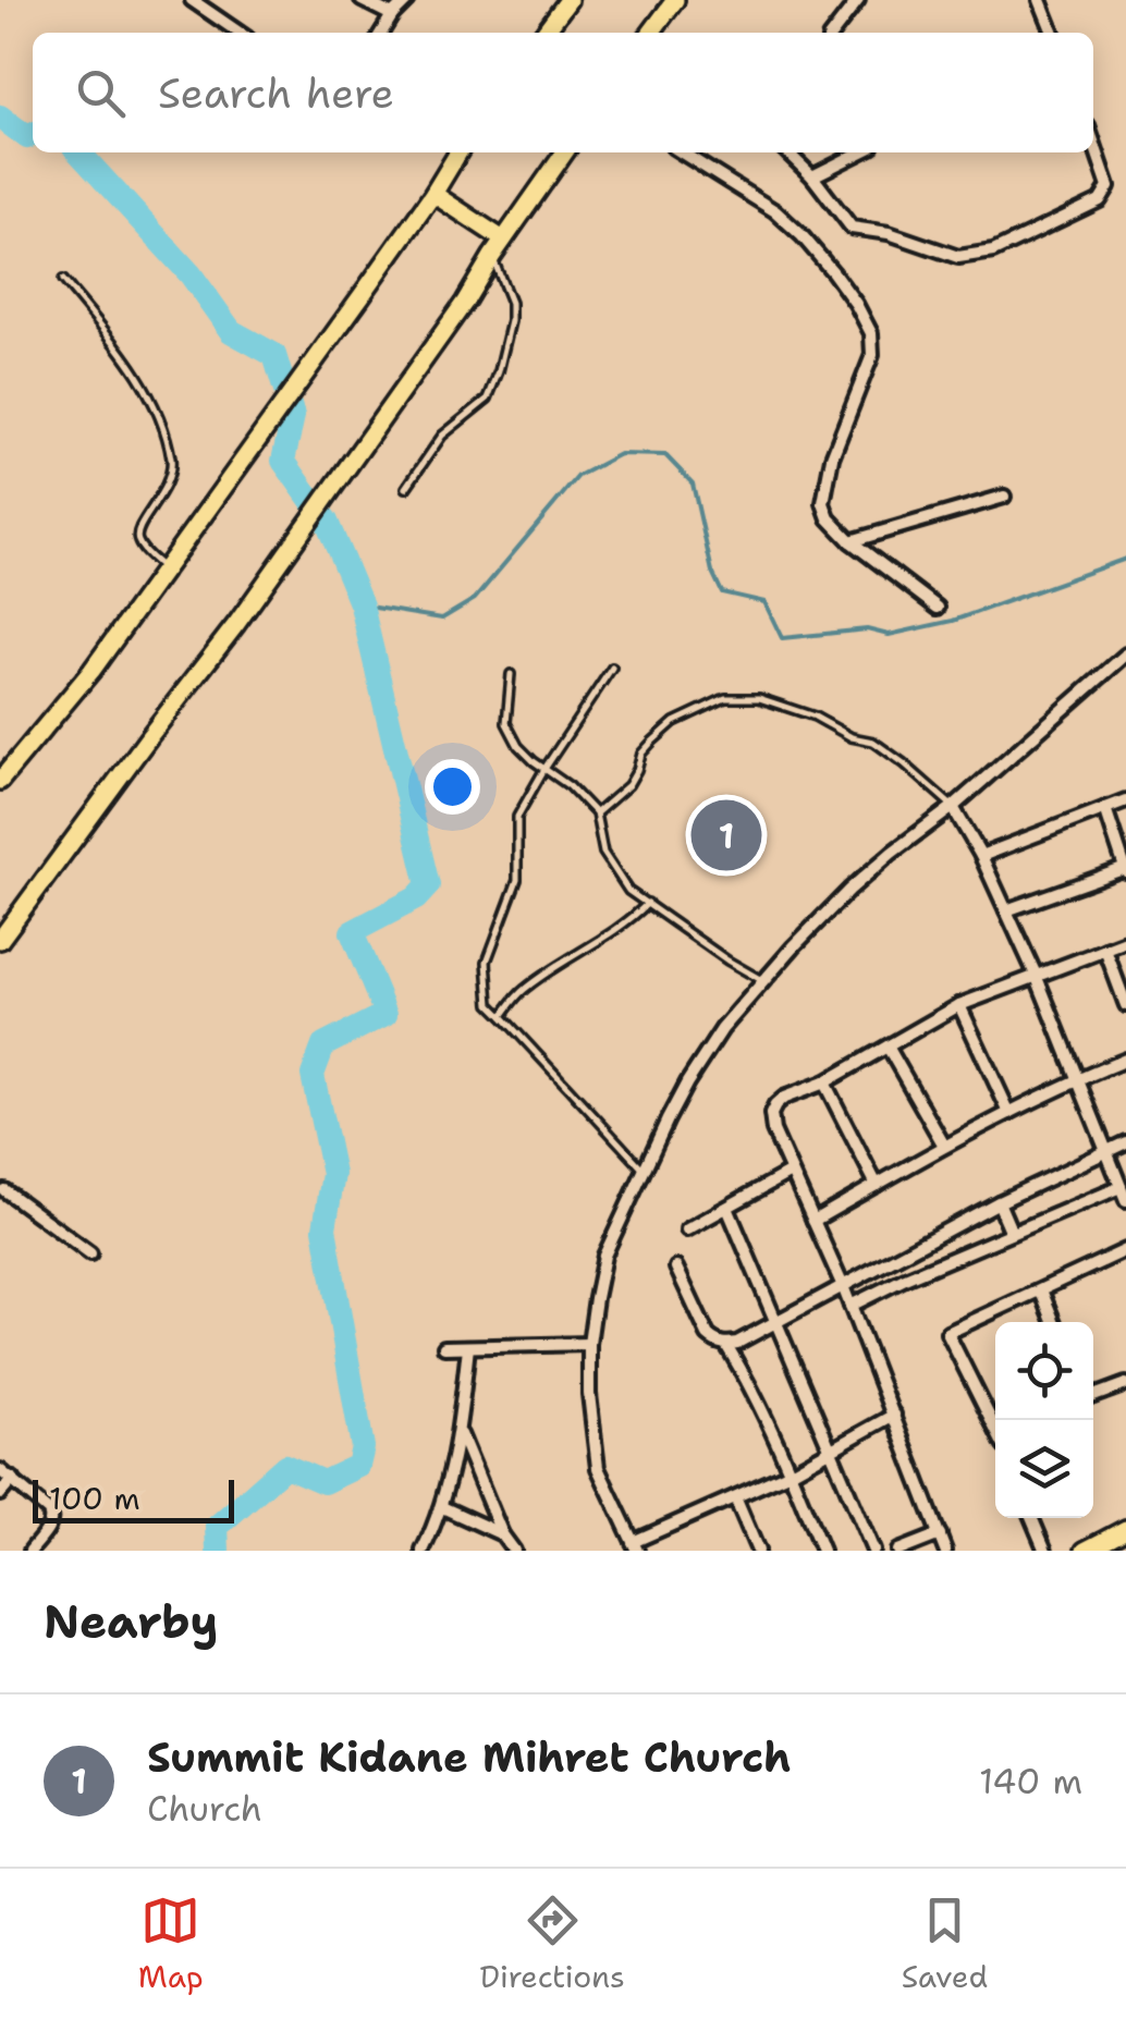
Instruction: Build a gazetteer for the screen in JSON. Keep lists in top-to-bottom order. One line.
{"scale_bar":"100 m","page":{"search":"Search here","pins":"1","scale":"100 m","heading":"Nearby","list":[{"mark":"1","name":"Summit Kidane Mihret Church","note":"Church","value":"140 m"}],"nav":["Map","Directions","Saved"]}}
